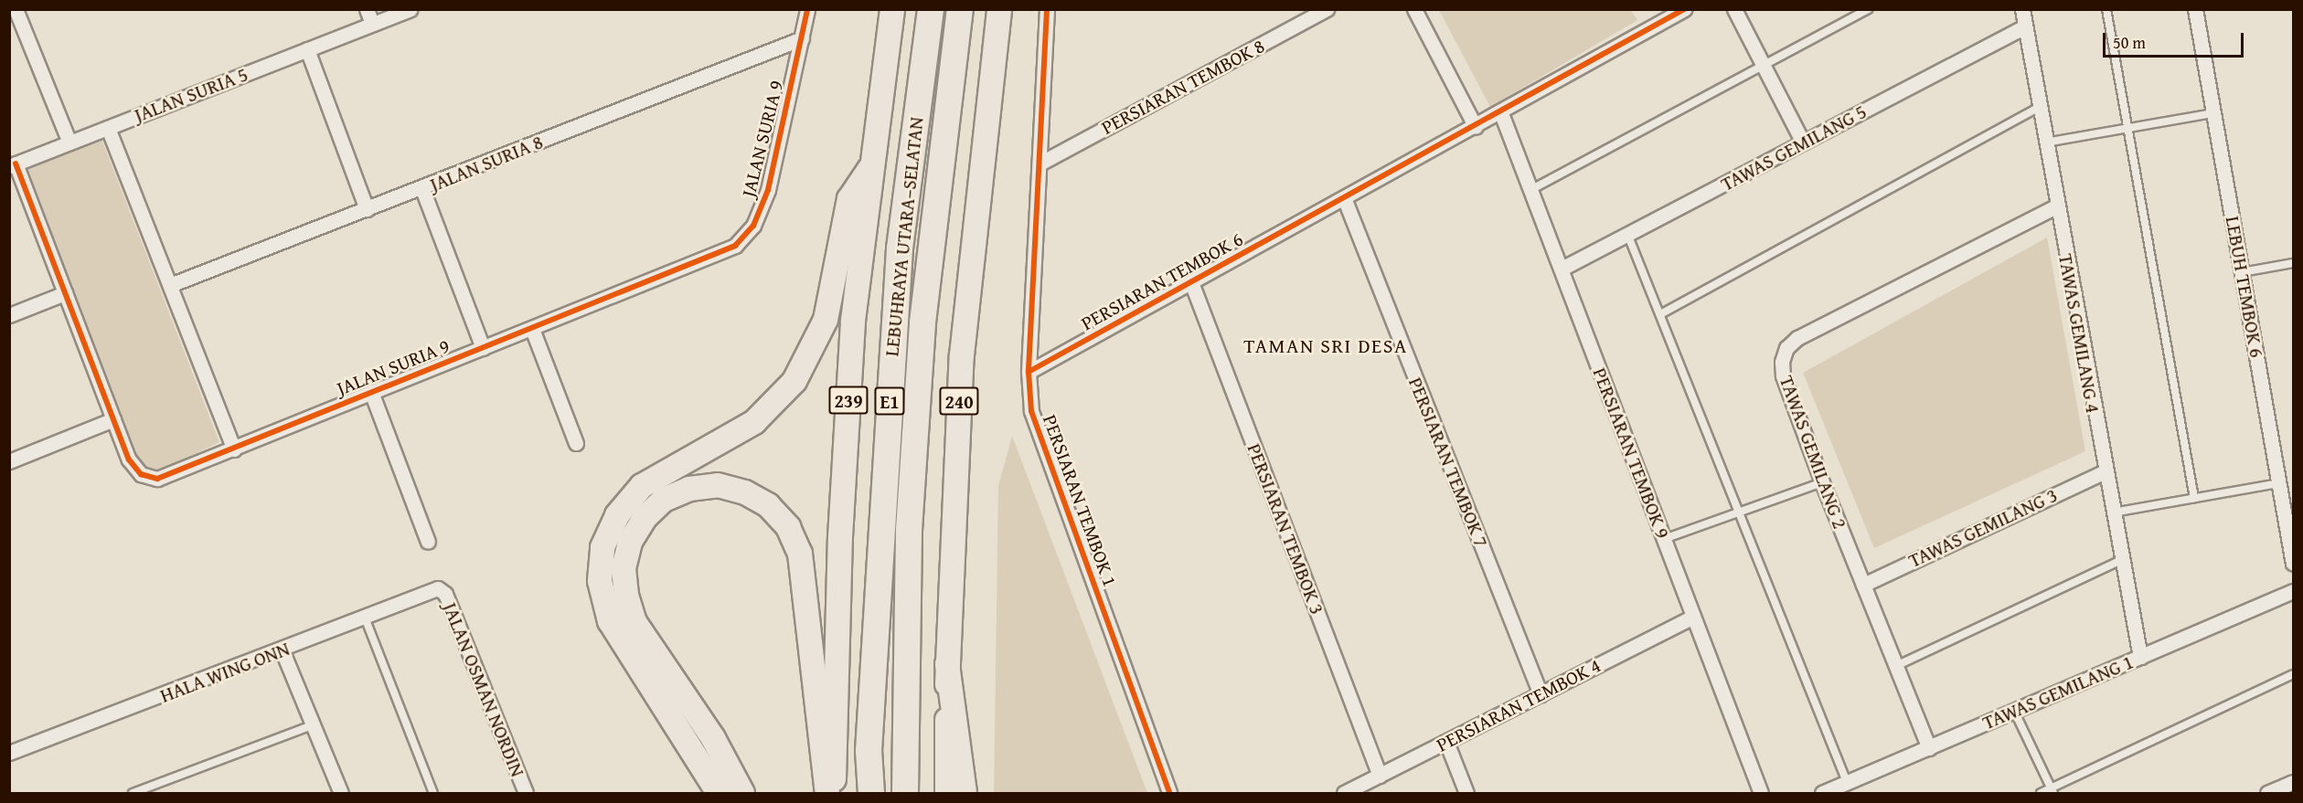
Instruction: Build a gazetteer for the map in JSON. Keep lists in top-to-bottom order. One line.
{"streets":{"highway":["LEBUHRAYA UTARA–SELATAN","E1"],"main road":["239","240"],"street":["PERSIARAN TEMBOK 8","JALAN SURIA 5","JALAN SURIA 9","TAWAS GEMILANG 5","JALAN SURIA 8","PERSIARAN TEMBOK 6","LEBUH TEMBOK 6","TAWAS GEMILANG 4","TAWAS GEMILANG 2","PERSIARAN TEMBOK 9","PERSIARAN TEMBOK 7","PERSIARAN TEMBOK 1","TAWAS GEMILANG 3","PERSIARAN TEMBOK 3","HALA WING ONN","JALAN OSMAN NORDIN","TAWAS GEMILANG 1","PERSIARAN TEMBOK 4"]},"crossings":[["PERSIARAN TEMBOK 8","PERSIARAN TEMBOK 1"],["JALAN SURIA 5","JALAN SURIA 9"],["JALAN SURIA 9","JALAN SURIA 8"],["TAWAS GEMILANG 5","TAWAS GEMILANG 4"],["TAWAS GEMILANG 5","PERSIARAN TEMBOK 9"],["PERSIARAN TEMBOK 6","PERSIARAN TEMBOK 9"],["PERSIARAN TEMBOK 6","PERSIARAN TEMBOK 7"],["PERSIARAN TEMBOK 6","PERSIARAN TEMBOK 1"],["PERSIARAN TEMBOK 6","PERSIARAN TEMBOK 3"],["TAWAS GEMILANG 4","TAWAS GEMILANG 2"],["TAWAS GEMILANG 4","TAWAS GEMILANG 3"],["TAWAS GEMILANG 4","TAWAS GEMILANG 1"],["TAWAS GEMILANG 2","TAWAS GEMILANG 3"],["TAWAS GEMILANG 2","TAWAS GEMILANG 1"],["PERSIARAN TEMBOK 9","PERSIARAN TEMBOK 4"],["PERSIARAN TEMBOK 7","PERSIARAN TEMBOK 4"],["PERSIARAN TEMBOK 3","PERSIARAN TEMBOK 4"],["HALA WING ONN","JALAN OSMAN NORDIN"]],"districts":["TAMAN SRI DESA"],"scale_bar":"50 m"}
